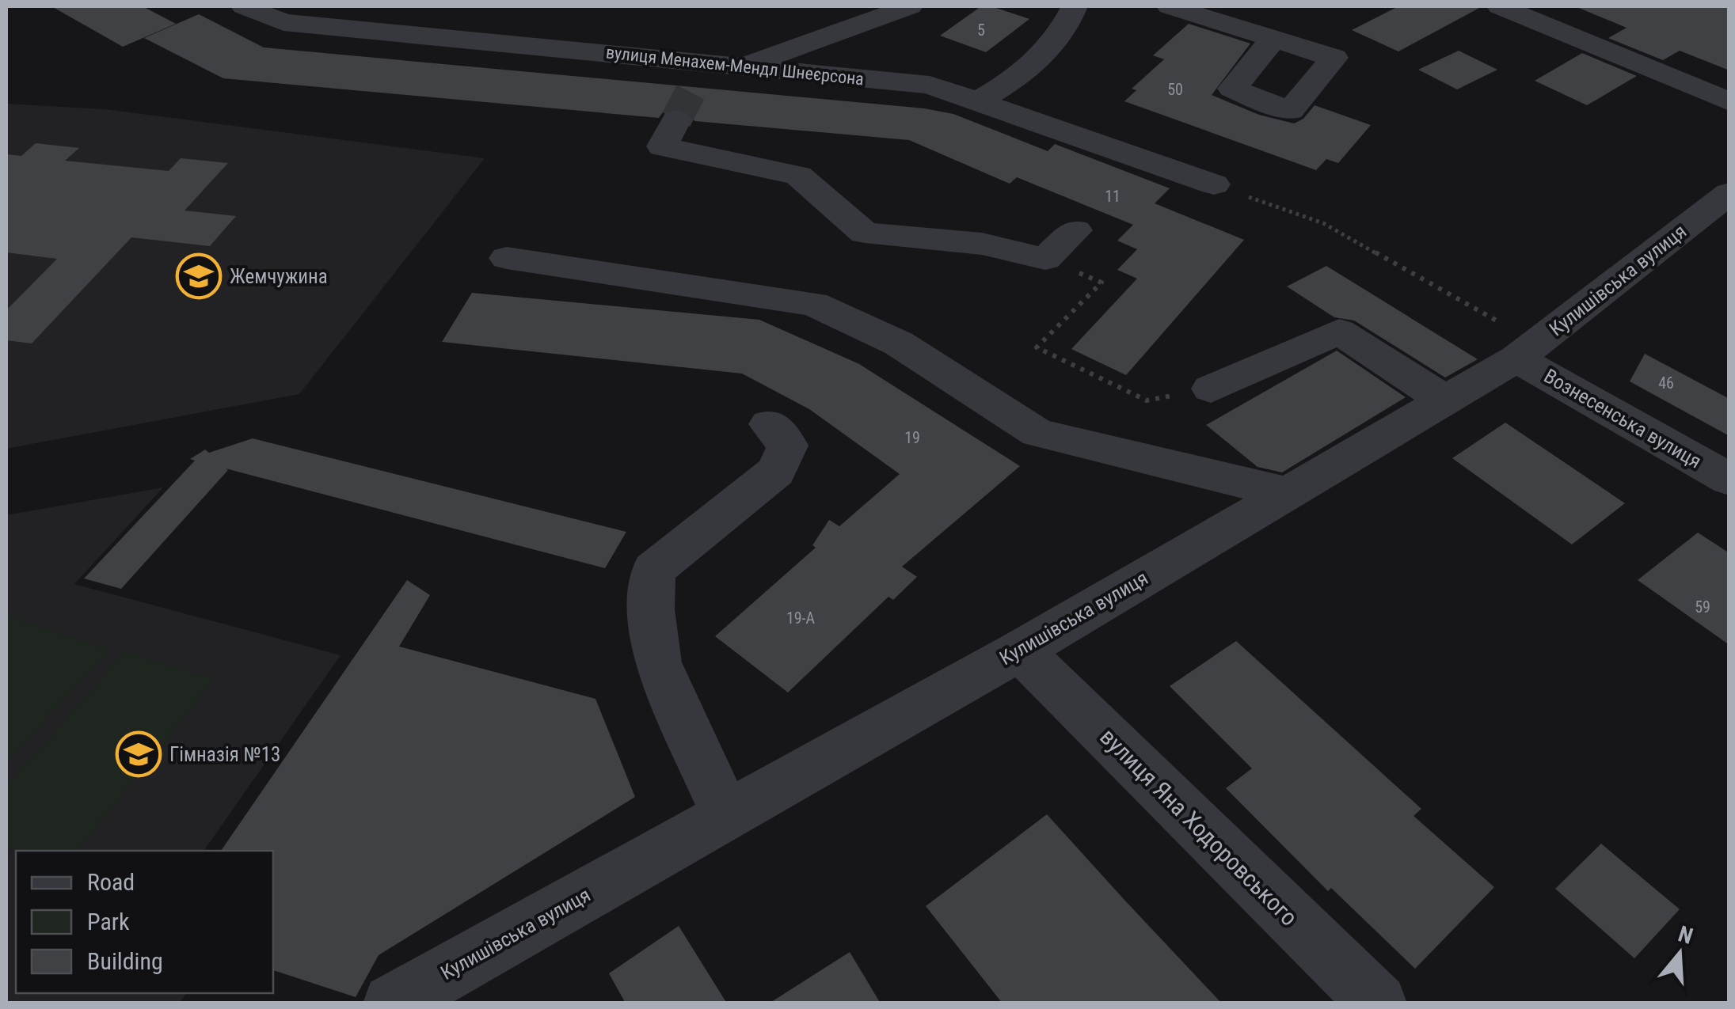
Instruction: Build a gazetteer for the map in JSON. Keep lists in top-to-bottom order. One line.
{"streets":{"street":["вулиця Менахем-Мендл Шнеєрсона","Кулишівська вулиця","Вознесенська вулиця","вулиця Яна Ходоровського"]},"crossings":[["Кулишівська вулиця","Вознесенська вулиця"],["Кулишівська вулиця","вулиця Яна Ходоровського"]],"places":{"school or university":["Жемчужина","Гімназія №13"]},"house_numbers":["5","50","11","46","19","59","19-А"],"legend":["Road","Park","Building"],"north":"top"}
